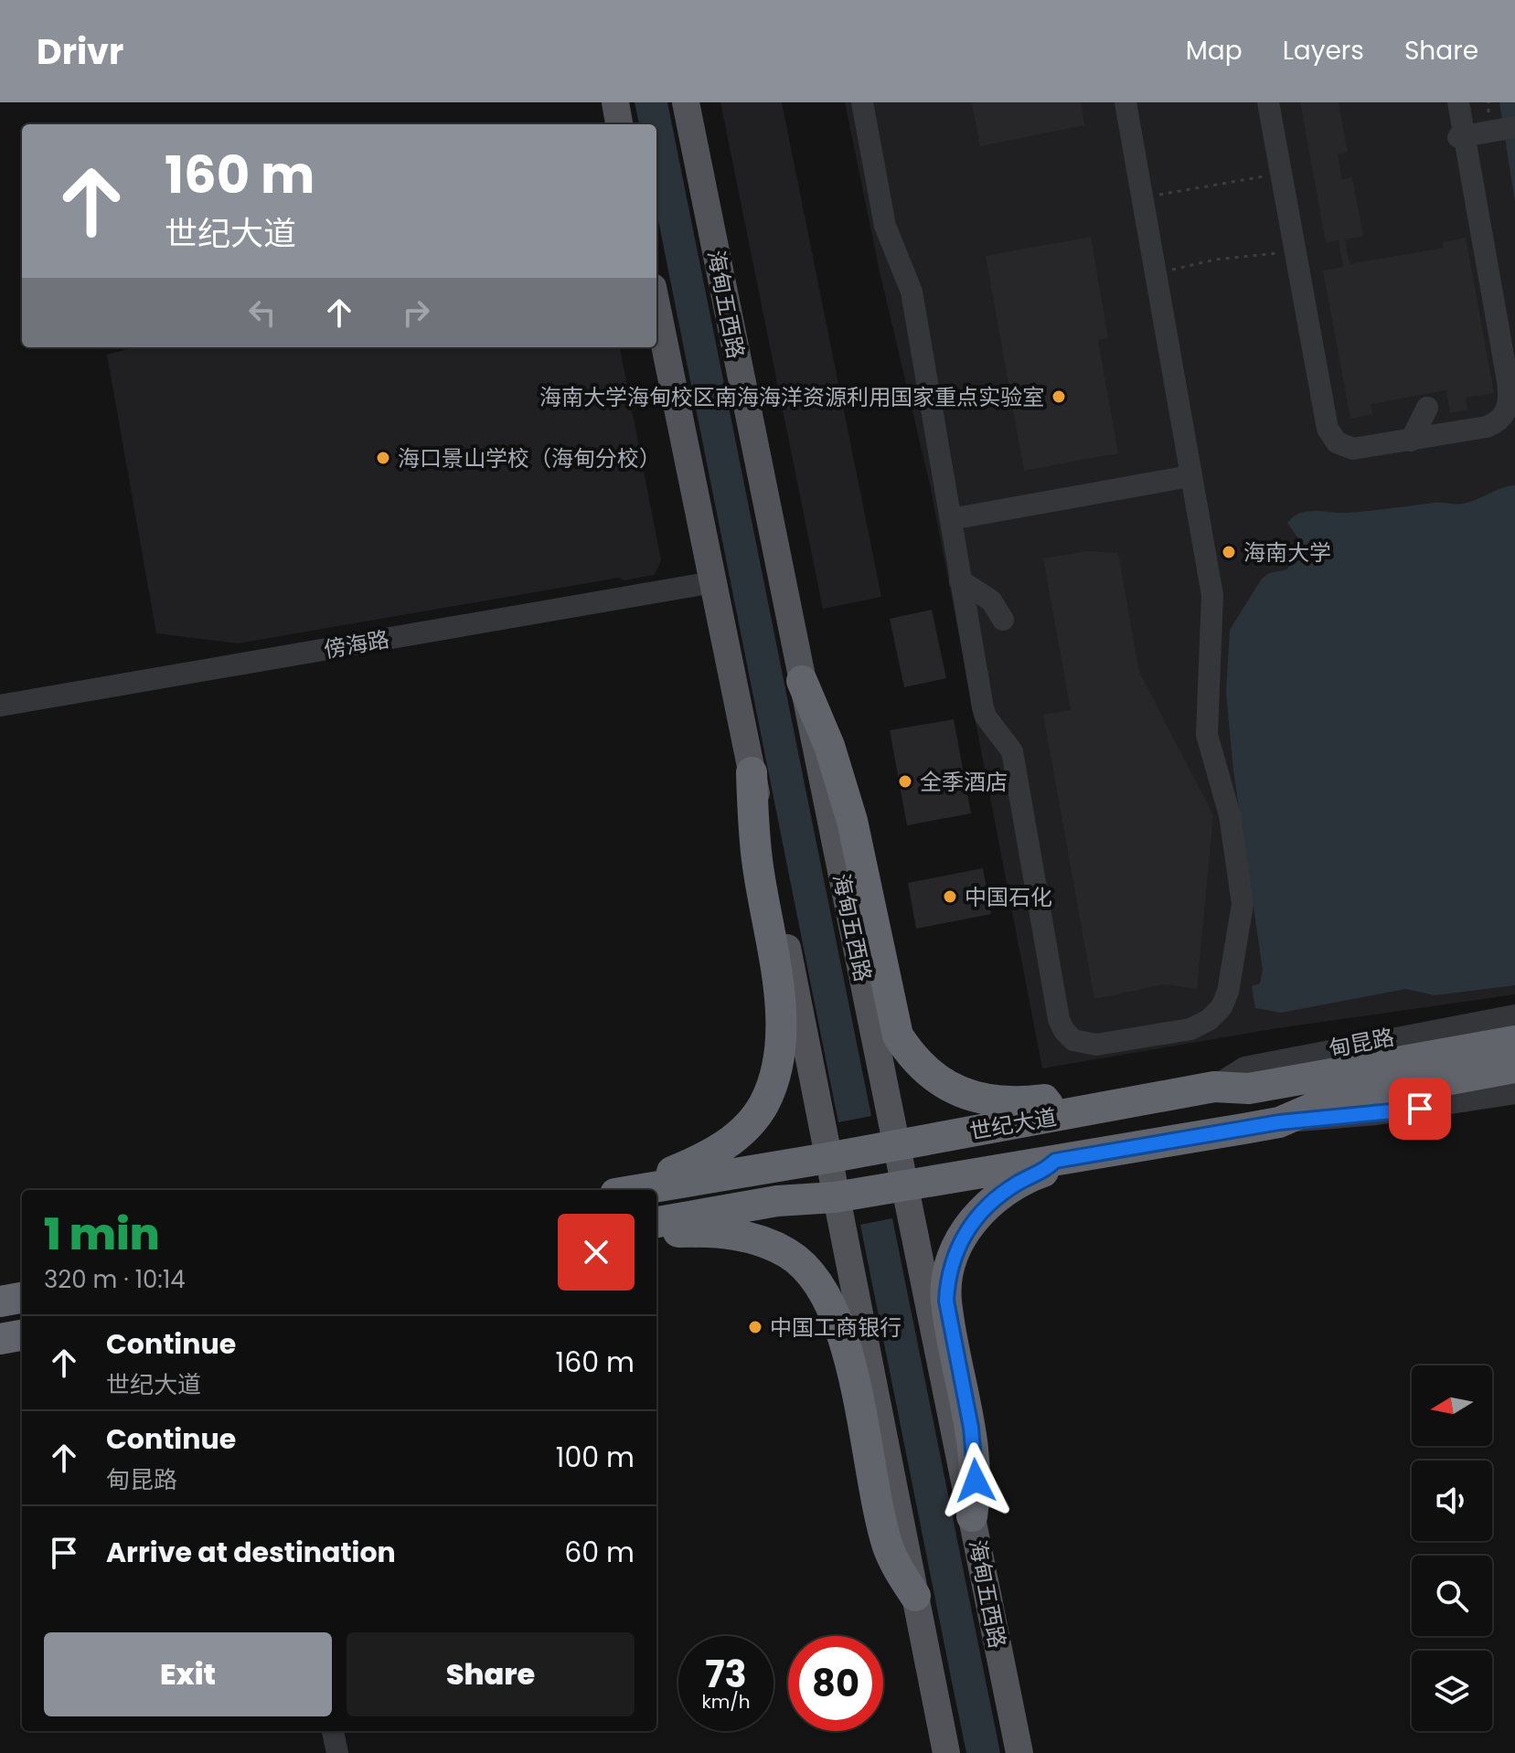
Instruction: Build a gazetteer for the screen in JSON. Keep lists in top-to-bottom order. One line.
{"streets":{"highway":["世纪大道"],"main road":["海甸五西路"],"street":["傍海路","甸昆路"]},"crossings":[["海甸五西路","世纪大道"],["甸昆路","世纪大道"]],"places":["海南大学海甸校区南海海洋资源利用国家重点实验室","海口景山学校（海甸分校）","海南大学","全季酒店","中国石化","中国工商银行"],"north":"left","page":{"header":"Drivr","nav":["Map","Layers","Share"],"turn":["160 m","世纪大道"],"heading":["1 min","320 m · 10:14"],"list":[{"name":"Continue","note":"世纪大道","value":"160 m"},{"name":"Continue","note":"甸昆路","value":"100 m"},{"name":"Arrive at destination","value":"60 m"}],"buttons":["Exit","Share"],"speed":"73 km/h","limit":"80"}}
